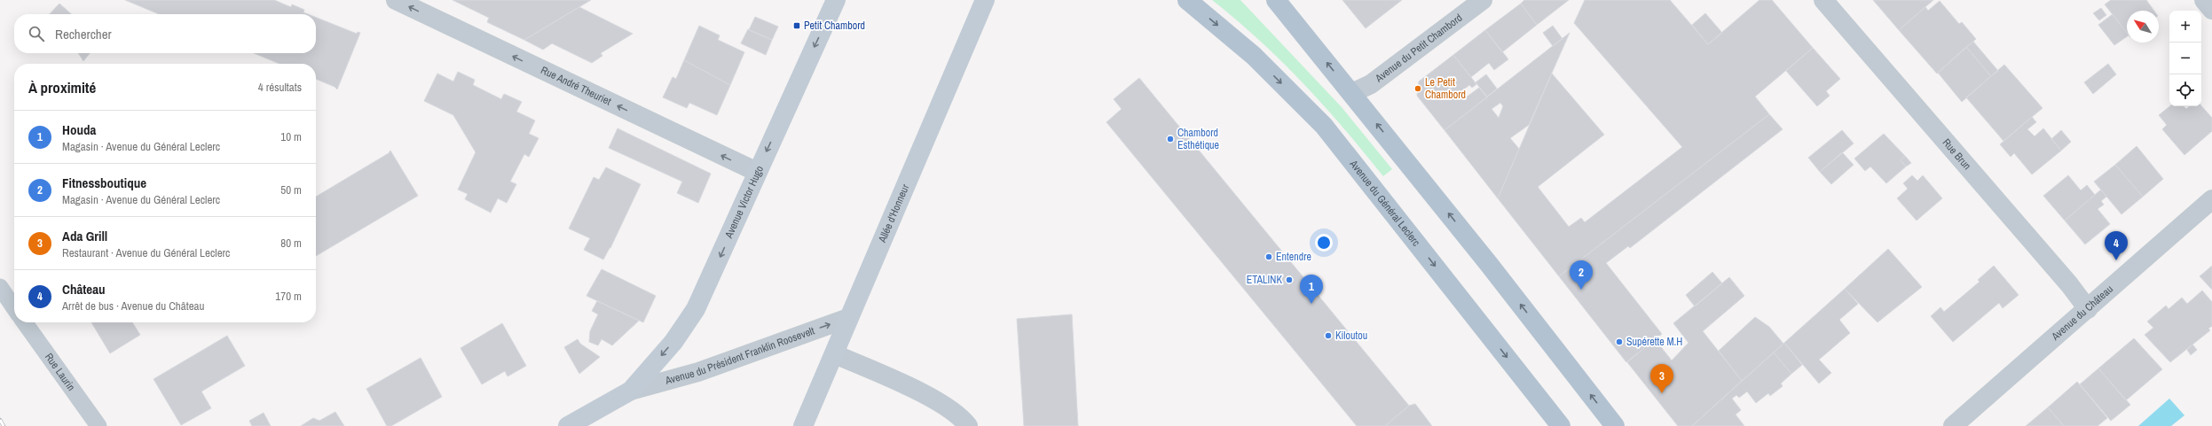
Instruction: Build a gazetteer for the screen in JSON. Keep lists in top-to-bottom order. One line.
{"streets":{"main road":["Avenue Victor Hugo","Avenue du Général Leclerc","Allée d'Honneur"],"street":["Avenue du Petit Chambord","Rue André Theuriet","Rue Brun","Avenue du Château","Avenue du Président Franklin Roosevelt"],"lane":["Rue Laurin"]},"crossings":[["Rue André Theuriet","Avenue Victor Hugo"],["Rue Brun","Avenue du Château"],["Avenue Victor Hugo","Avenue du Président Franklin Roosevelt"],["Allée d'Honneur","Avenue du Président Franklin Roosevelt"]],"one_way":["Rue André Theuriet","Avenue Victor Hugo","Avenue du Président Franklin Roosevelt"],"places":{"transit":["Petit Chambord"],"other":["Le Petit Chambord","Chambord Esthétique","Entendre","ETALINK","Kiloutou","Supérette M.H"]},"north":"top left","page":{"map_buttons":["+","−"],"search":"Rechercher","heading":["À proximité","4 résultats"],"list":[{"mark":"1","name":"Houda","note":"Magasin · Avenue du Général Leclerc","value":"10 m"},{"mark":"2","name":"Fitnessboutique","note":"Magasin · Avenue du Général Leclerc","value":"50 m"},{"mark":"3","name":"Ada Grill","note":"Restaurant · Avenue du Général Leclerc","value":"80 m"},{"mark":"4","name":"Château","note":"Arrêt de bus · Avenue du Château","value":"170 m"}],"pins":["4","2","1","3"]}}
